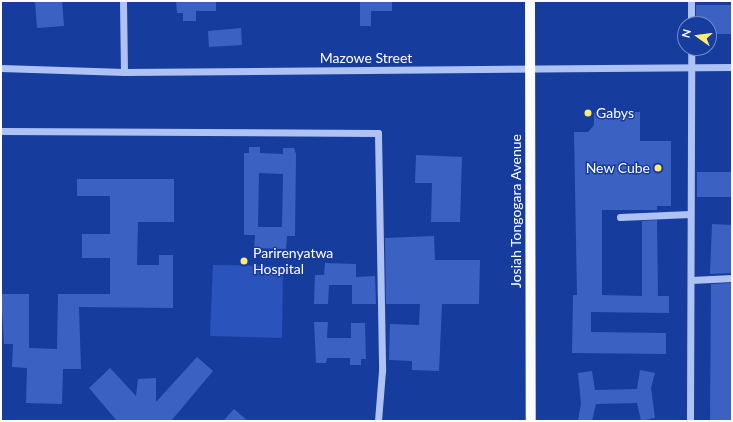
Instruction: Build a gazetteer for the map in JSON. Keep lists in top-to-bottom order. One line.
{"streets":{"main road":["Josiah Tongogara Avenue"],"street":["Mazowe Street"]},"crossings":[["Mazowe Street","Josiah Tongogara Avenue"]],"places":["Gabys","New Cube","Parirenyatwa Hospital"],"north":"left"}
